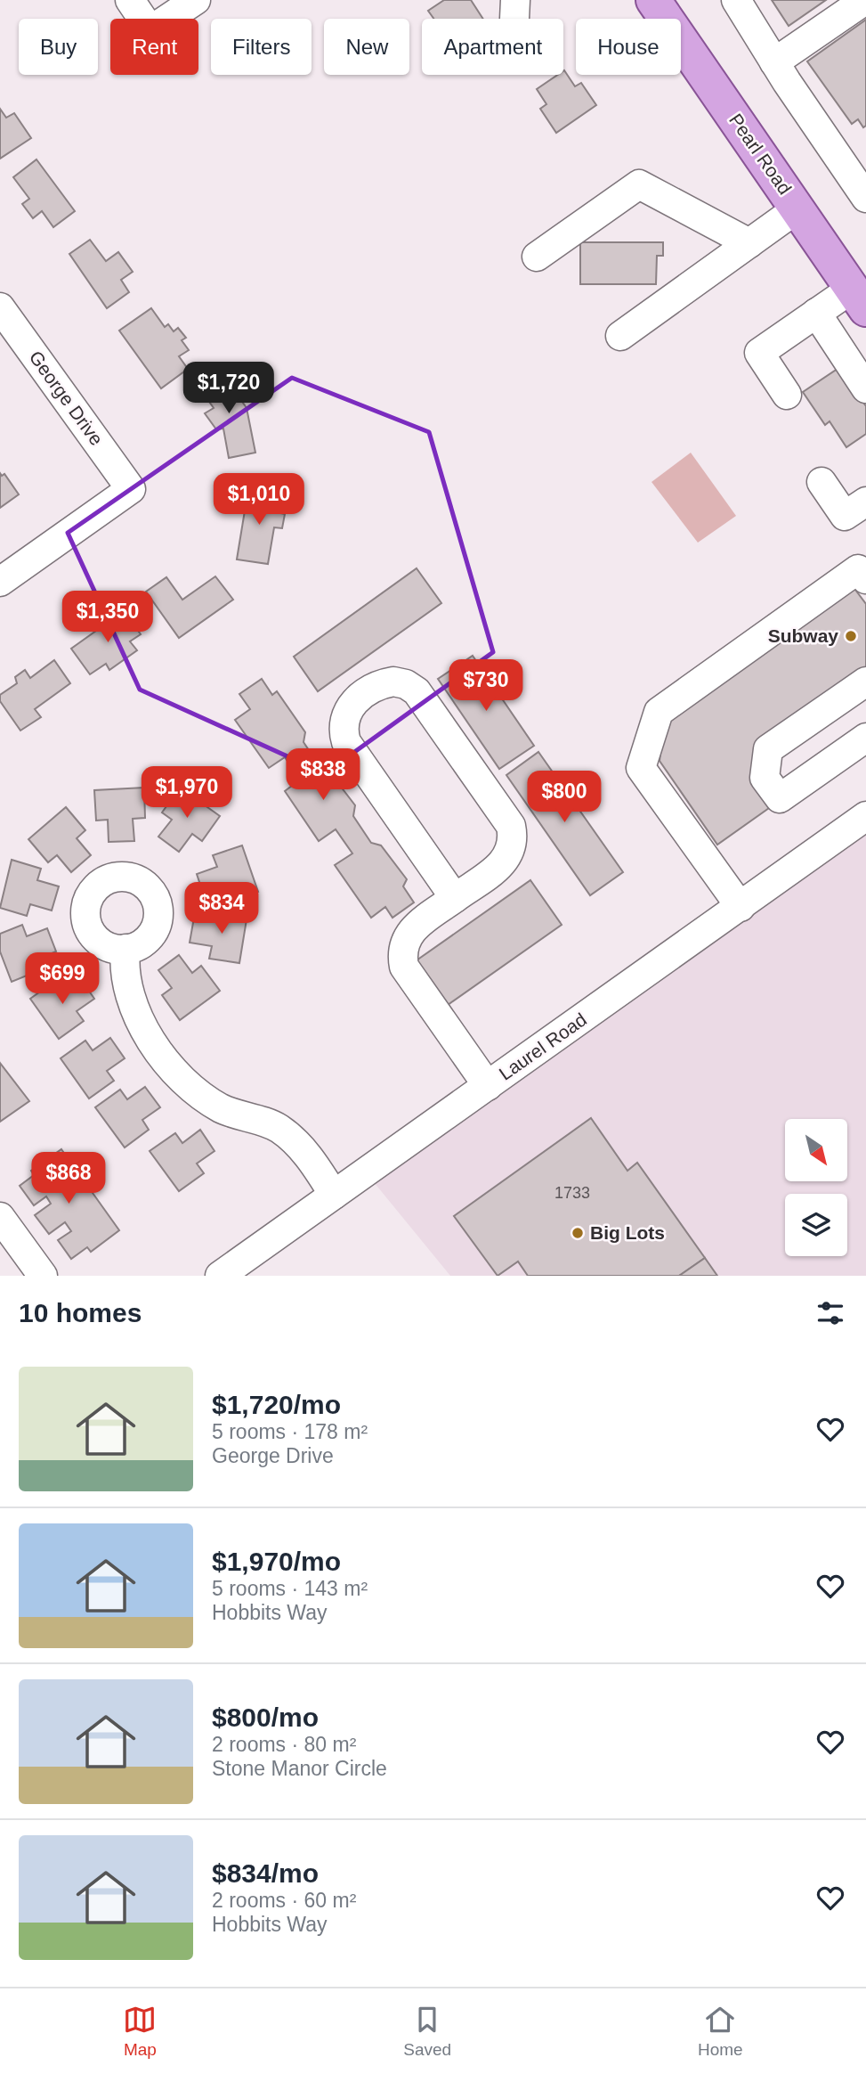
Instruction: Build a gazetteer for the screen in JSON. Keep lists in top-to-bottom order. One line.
{"streets":{"main road":["Pearl Road"],"street":["George Drive","Laurel Road"]},"places":["Subway","Big Lots"],"house_numbers":["1733"],"north":"bottom right","page":{"chip":["Buy","Rent","Filters","New","Apartment","House"],"price":["$1,720","$1,010","$1,350","$730","$838","$1,970","$800","$834","$699","$868"],"heading":"10 homes","list":[{"name":"$1,720/mo","note":"5 rooms · 178 m² · George Drive"},{"name":"$1,970/mo","note":"5 rooms · 143 m² · Hobbits Way"},{"name":"$800/mo","note":"2 rooms · 80 m² · Stone Manor Circle"},{"name":"$834/mo","note":"2 rooms · 60 m² · Hobbits Way"}],"tabs":["Map","Saved","Home"]}}
